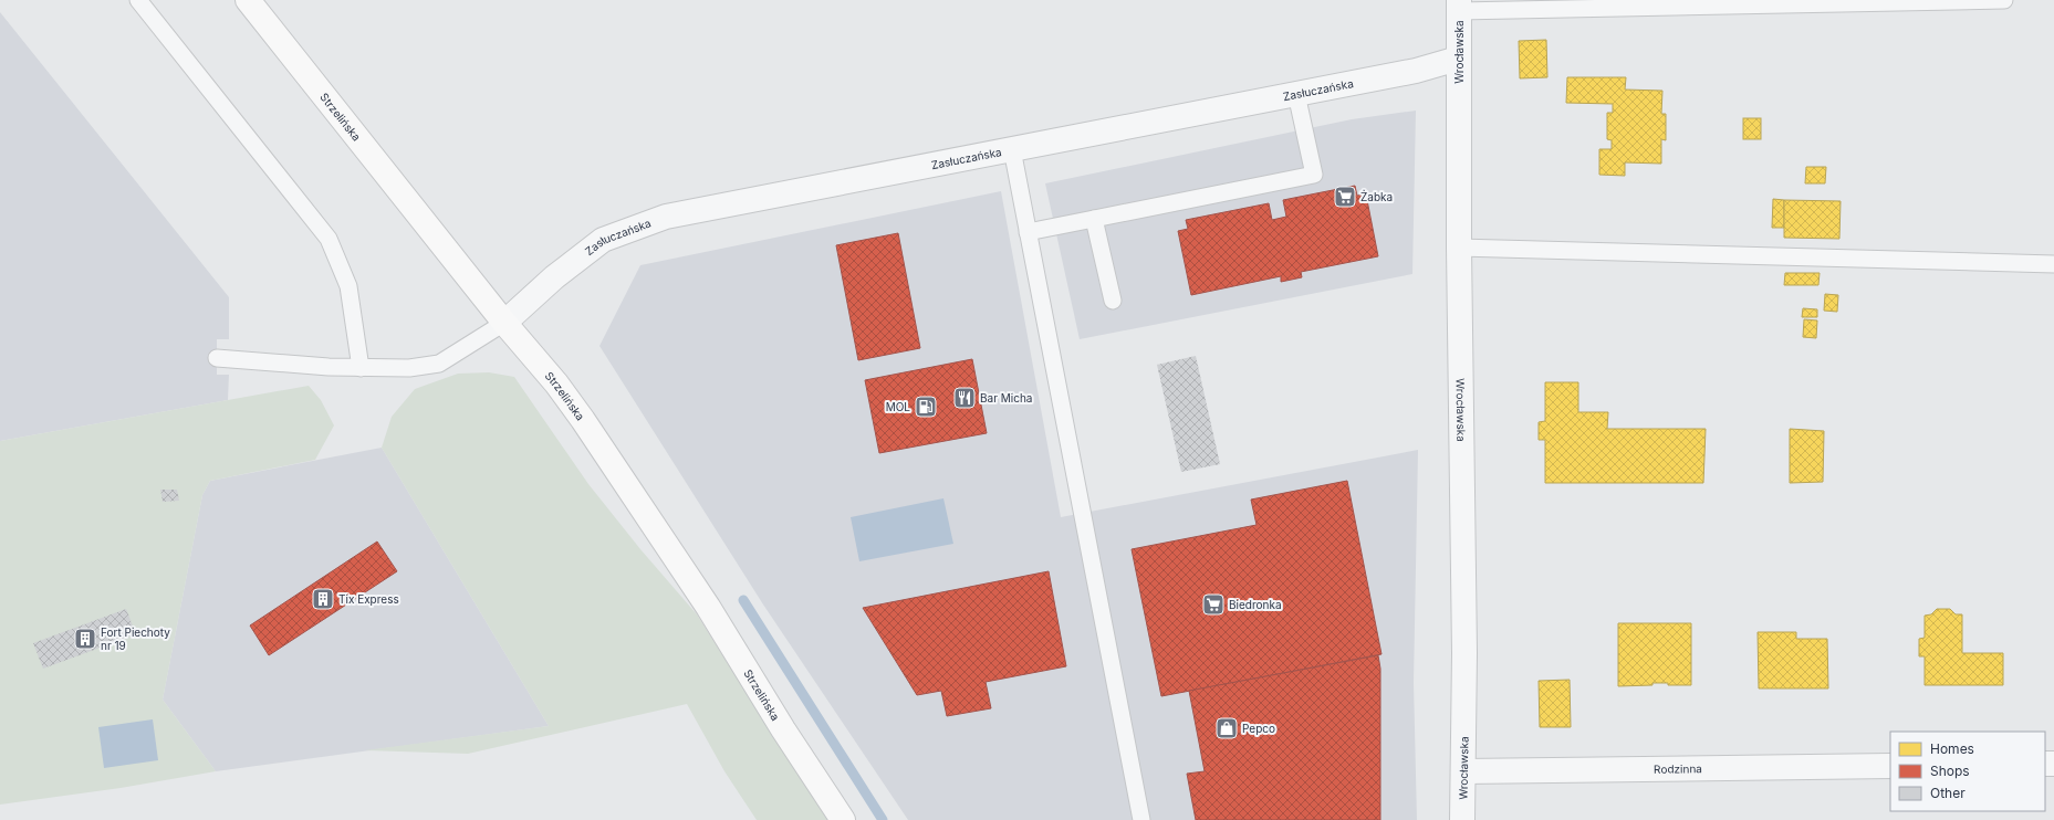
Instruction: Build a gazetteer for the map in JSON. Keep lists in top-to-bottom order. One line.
{"streets":{"main road":["Strzelińska"],"street":["Wrocławska","Zasłuczańska","Rodzinna"]},"crossings":[["Wrocławska","Zasłuczańska"],["Wrocławska","Rodzinna"],["Zasłuczańska","Strzelińska"]],"places":{"supermarket":["Żabka","Biedronka"],"restaurant":["Bar Micha"],"fuel station":["MOL"],"building":["Tix Express","Fort Piechoty nr 19"],"shop":["Pepco"]},"legend":["Homes","Shops","Other"]}
